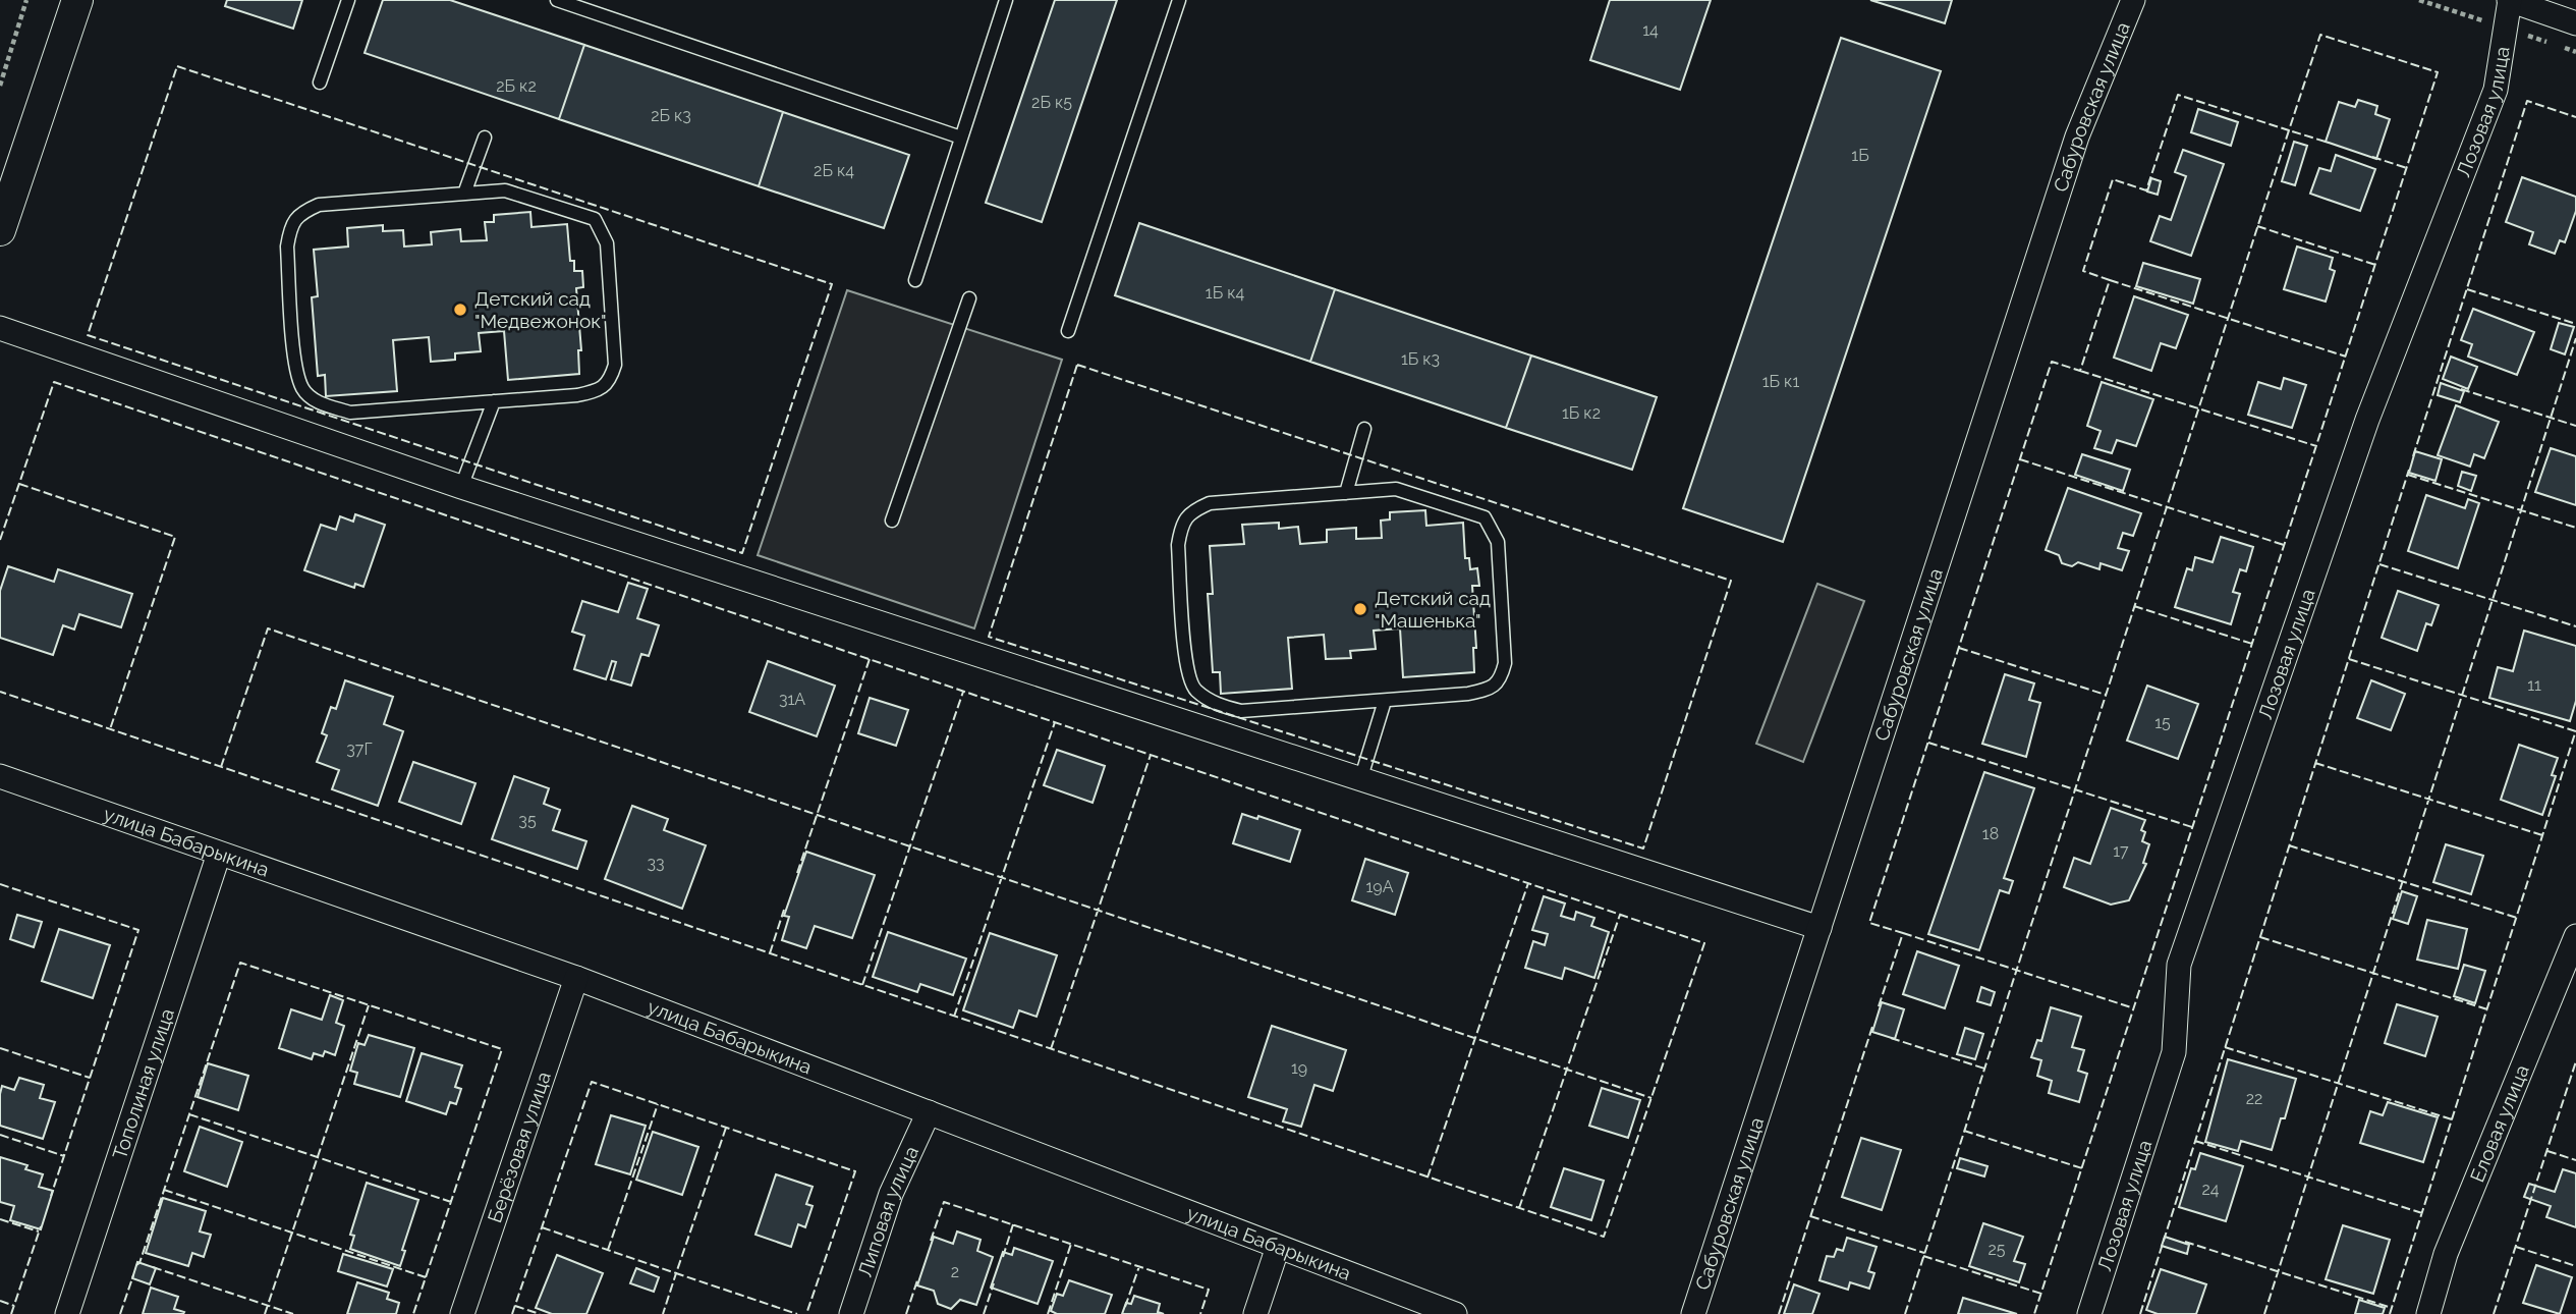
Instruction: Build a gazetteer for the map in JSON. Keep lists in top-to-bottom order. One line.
{"streets":{"street":["Сабуровская улица","Лозовая улица","улица Бабарыкина","Тополиная улица","Еловая улица","Берёзовая улица","Липовая улица"]},"crossings":[["улица Бабарыкина","Тополиная улица"],["улица Бабарыкина","Берёзовая улица"],["улица Бабарыкина","Липовая улица"]],"places":["Детский сад \"Медвежонок\"","Детский сад \"Машенька\""],"house_numbers":["14","2Б к2","2Б к5","2Б к3","1Б","2Б к4","1Б к4","1Б к3","1Б к1","1Б к2","11","31А","15","37Г","35","18","17","33","19А","19","22","24","25","2"]}
